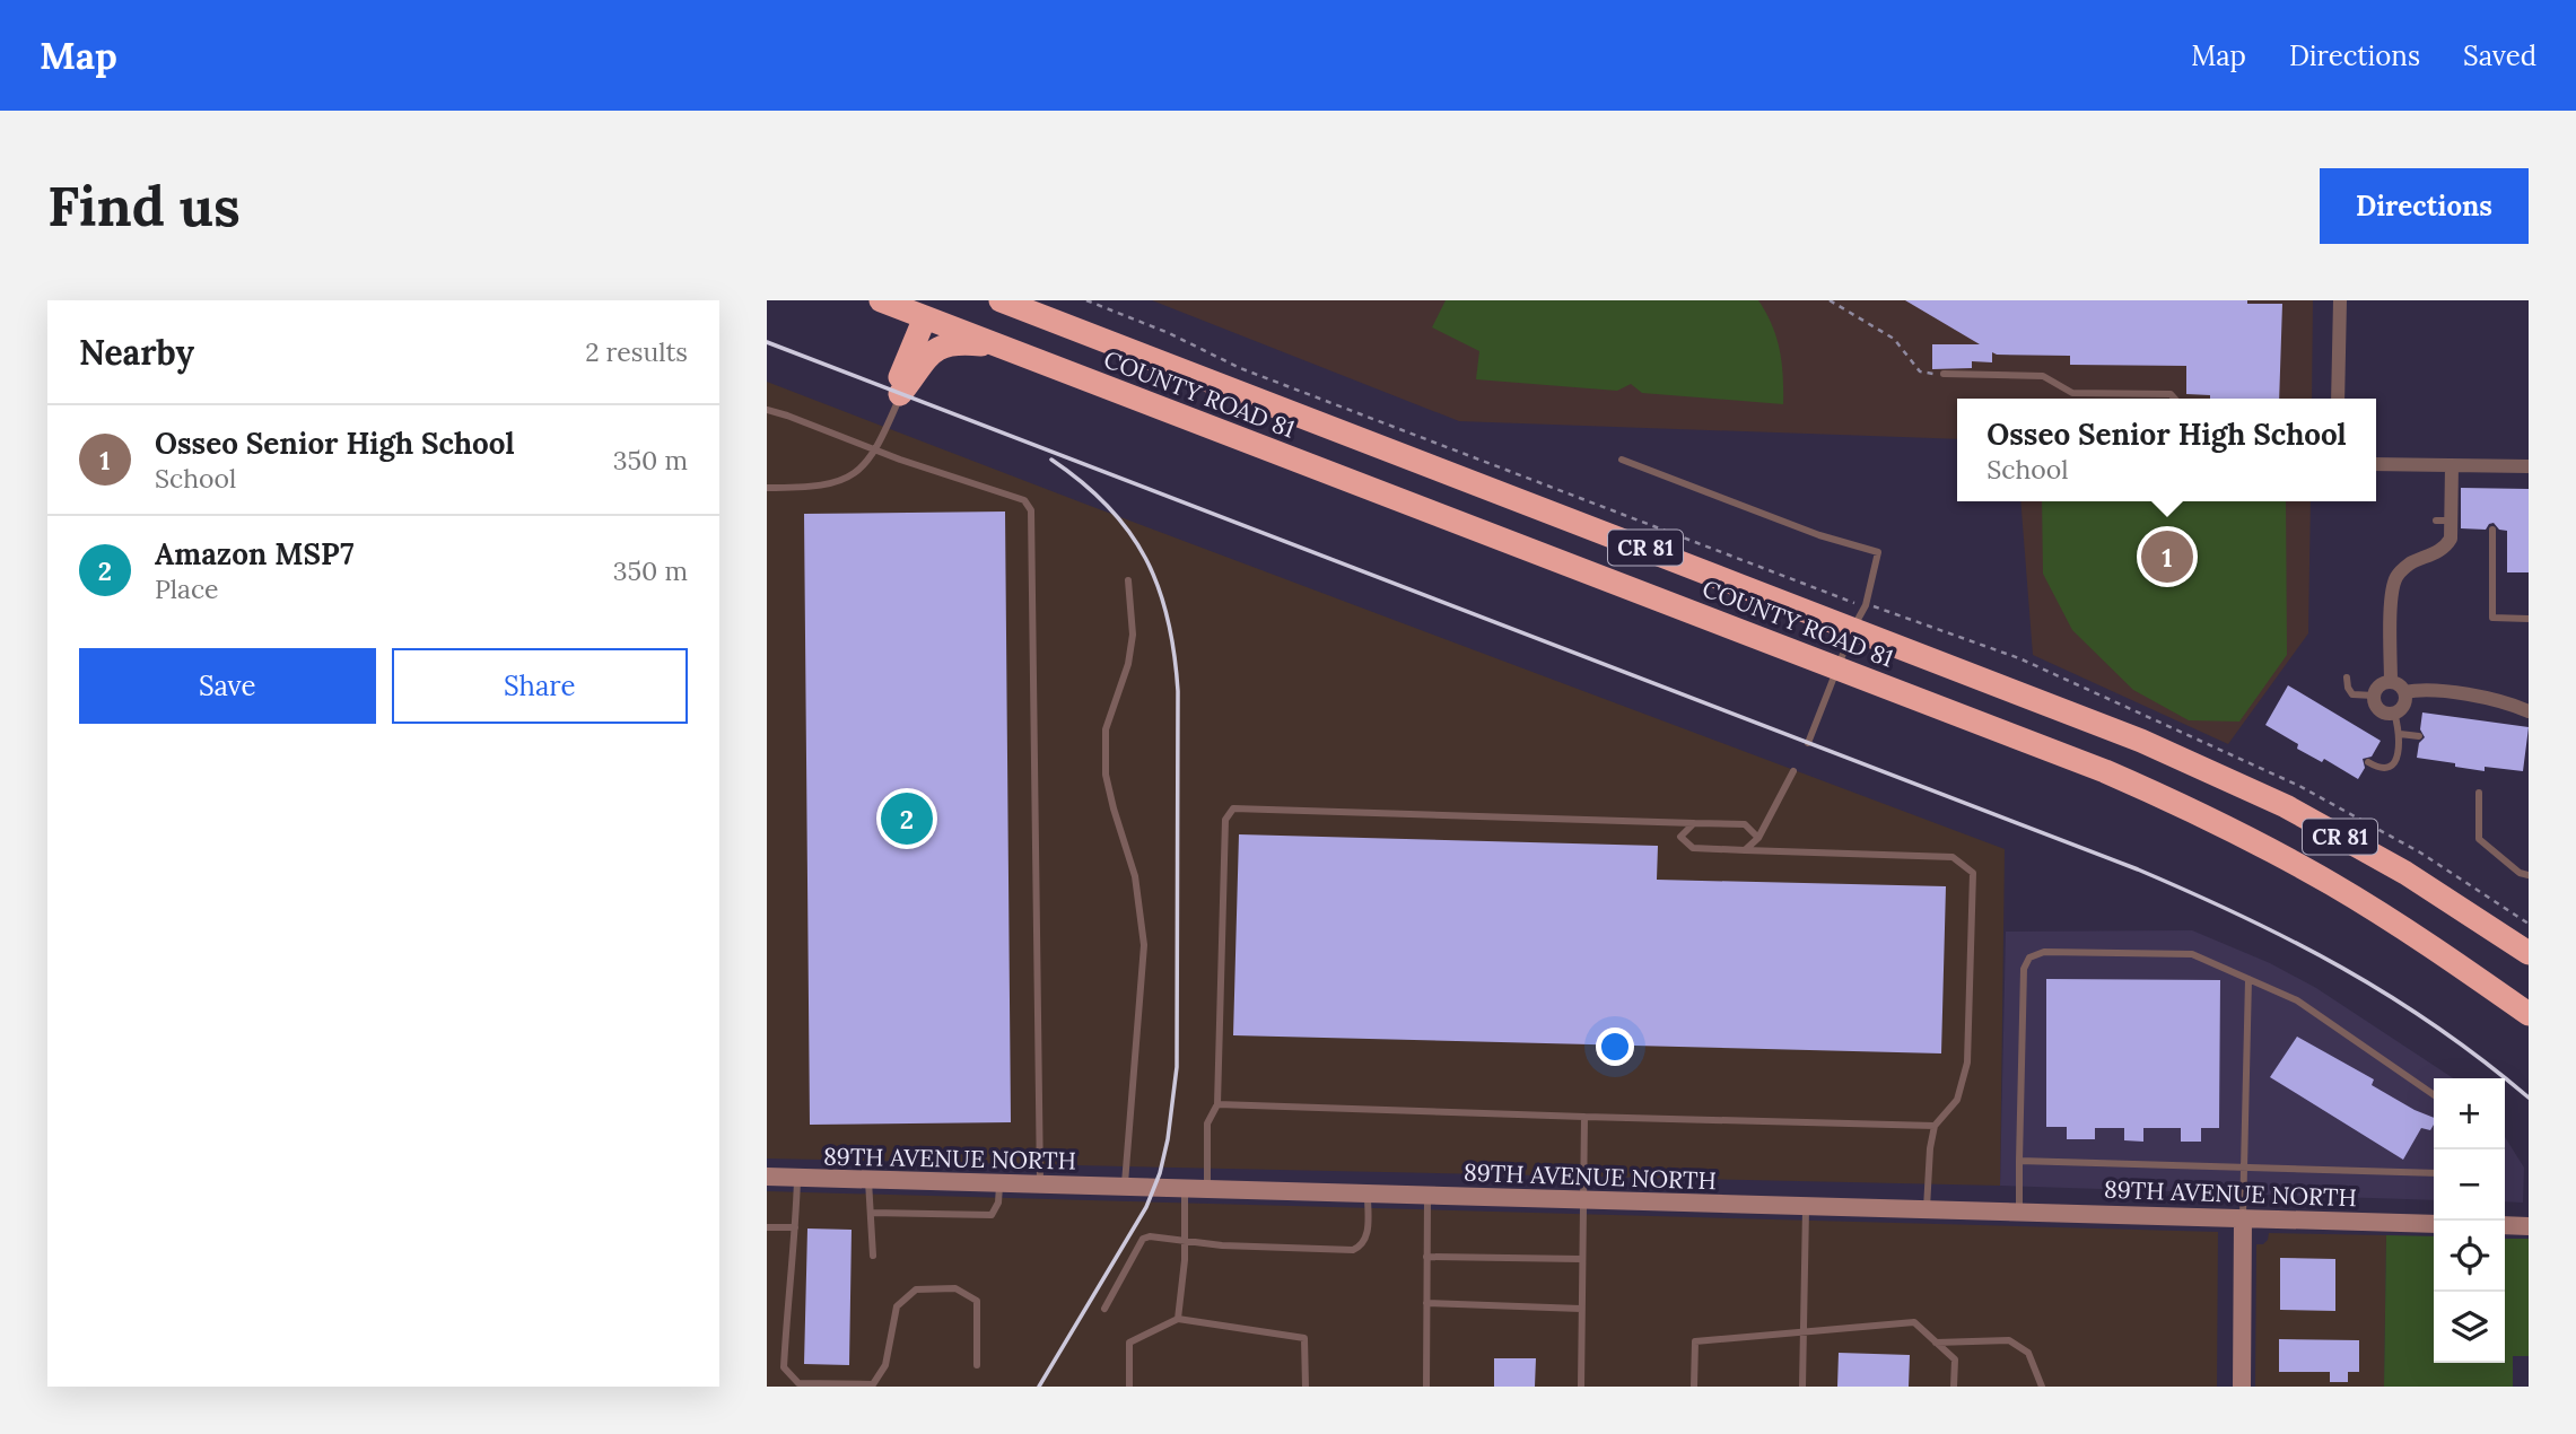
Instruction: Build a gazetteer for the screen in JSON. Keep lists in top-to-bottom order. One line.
{"streets":{"highway":["COUNTY ROAD 81","CR 81"],"street":["89TH AVENUE NORTH"]},"page":{"header":"Map","nav":["Map","Directions","Saved"],"buttons":["Directions",["Save","Share"]],"title":"Find us","heading":["Nearby","2 results"],"popup":["Osseo Senior High School","School"],"list":[{"mark":"1","name":"Osseo Senior High School","note":"School","value":"350 m"},{"mark":"2","name":"Amazon MSP7","note":"Place","value":"350 m"}],"pins":["1","2"],"map_buttons":["+","−"]}}
